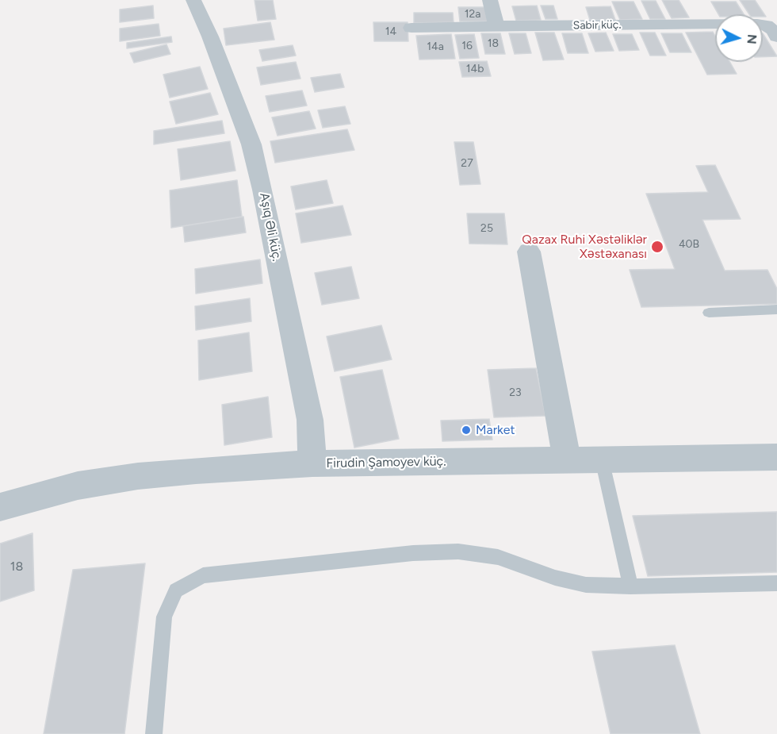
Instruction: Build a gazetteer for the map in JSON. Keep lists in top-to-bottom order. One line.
{"streets":{"street":["Sabir küç.","Aşıq Əli küç.","Firudin Şamoyev küç."]},"crossings":[["Aşıq Əli küç.","Firudin Şamoyev küç."]],"places":["Qazax Ruhi Xəstəliklər Xəstəxanası","Market"],"house_numbers":["12a","14","18","16","14a","14b","27","25","40B","23","18"],"north":"right"}
